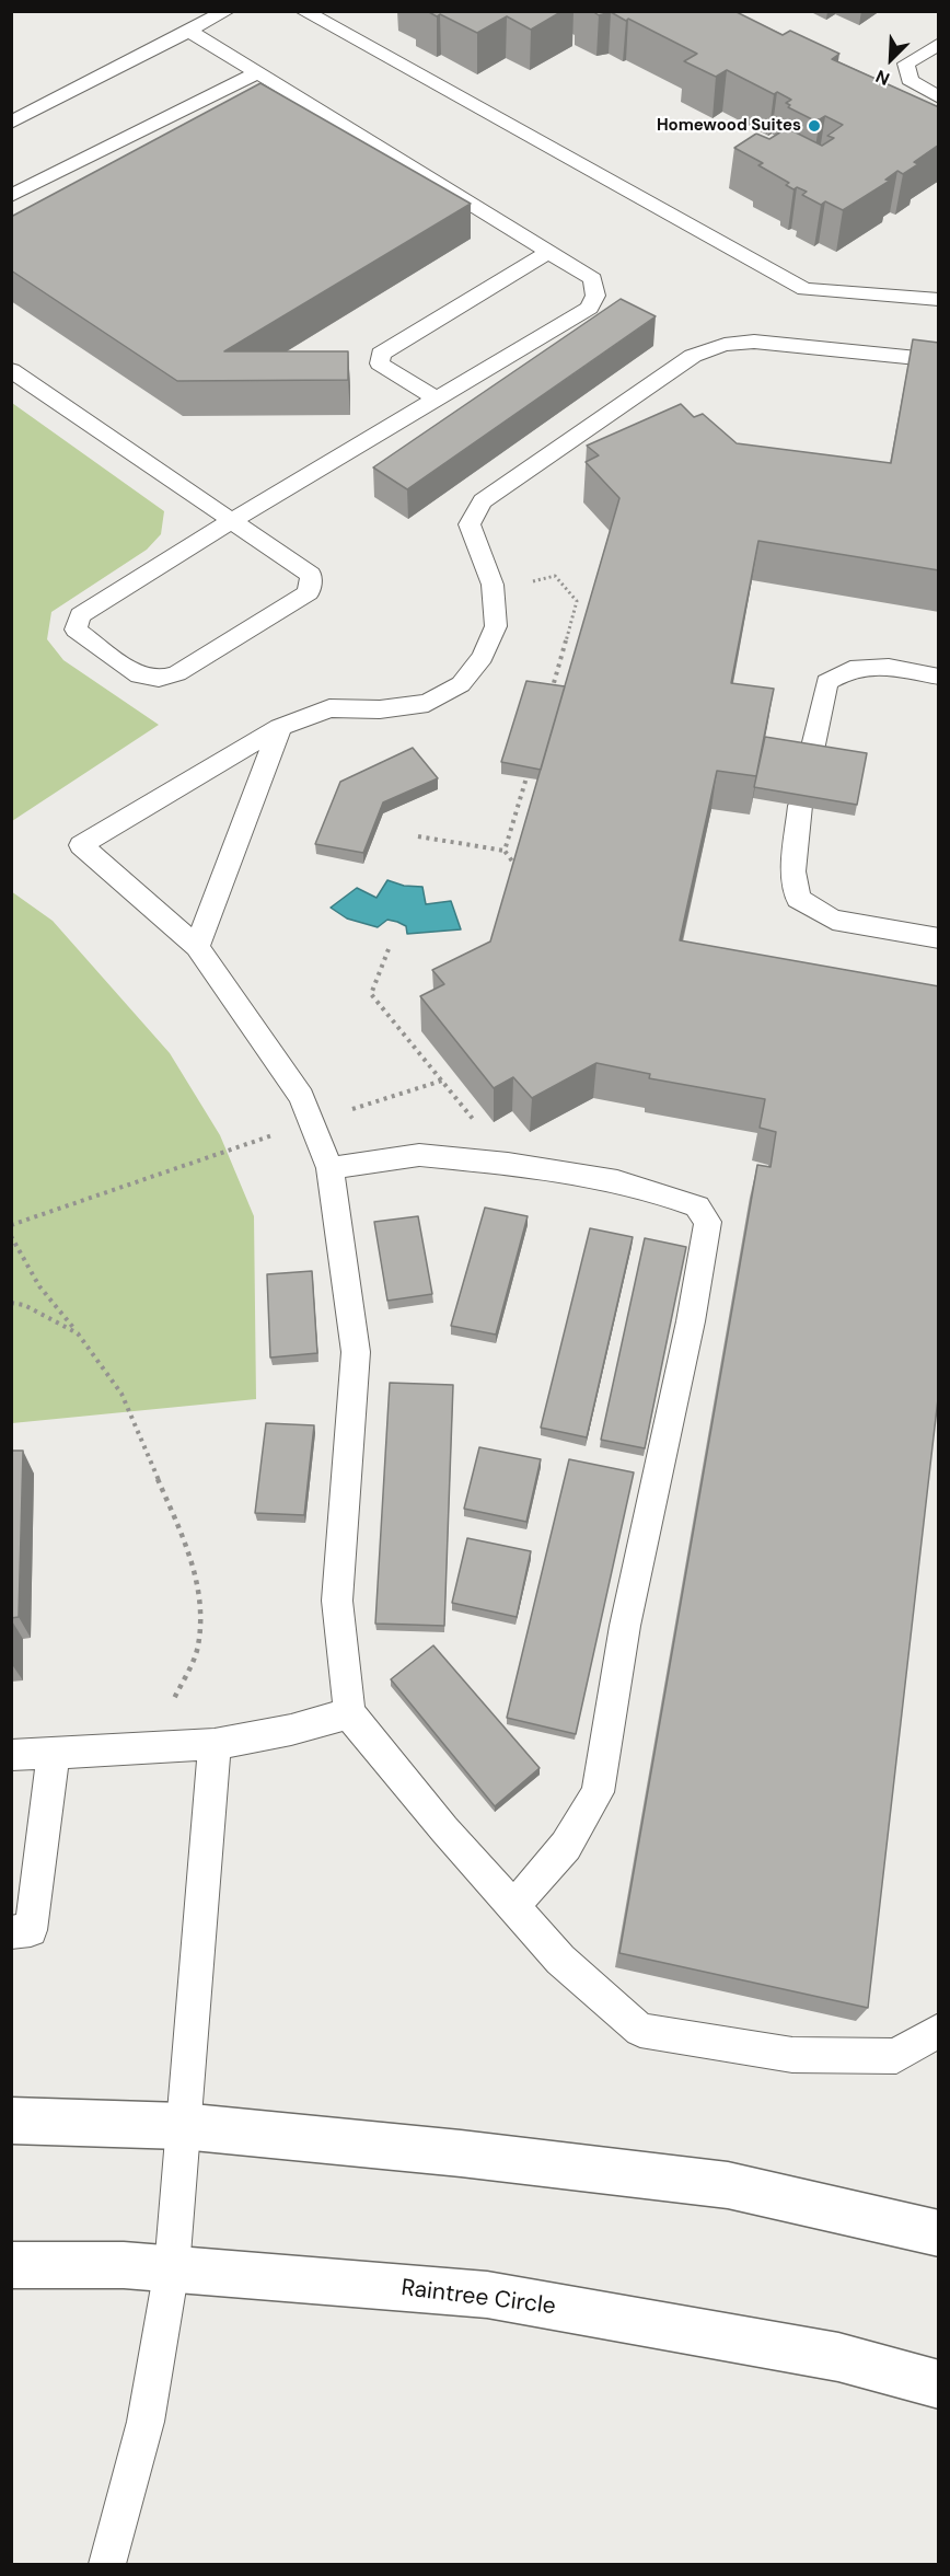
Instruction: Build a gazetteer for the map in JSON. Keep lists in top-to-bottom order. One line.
{"streets":{"street":["Raintree Circle"]},"places":["Homewood Suites"],"north":"bottom left"}
